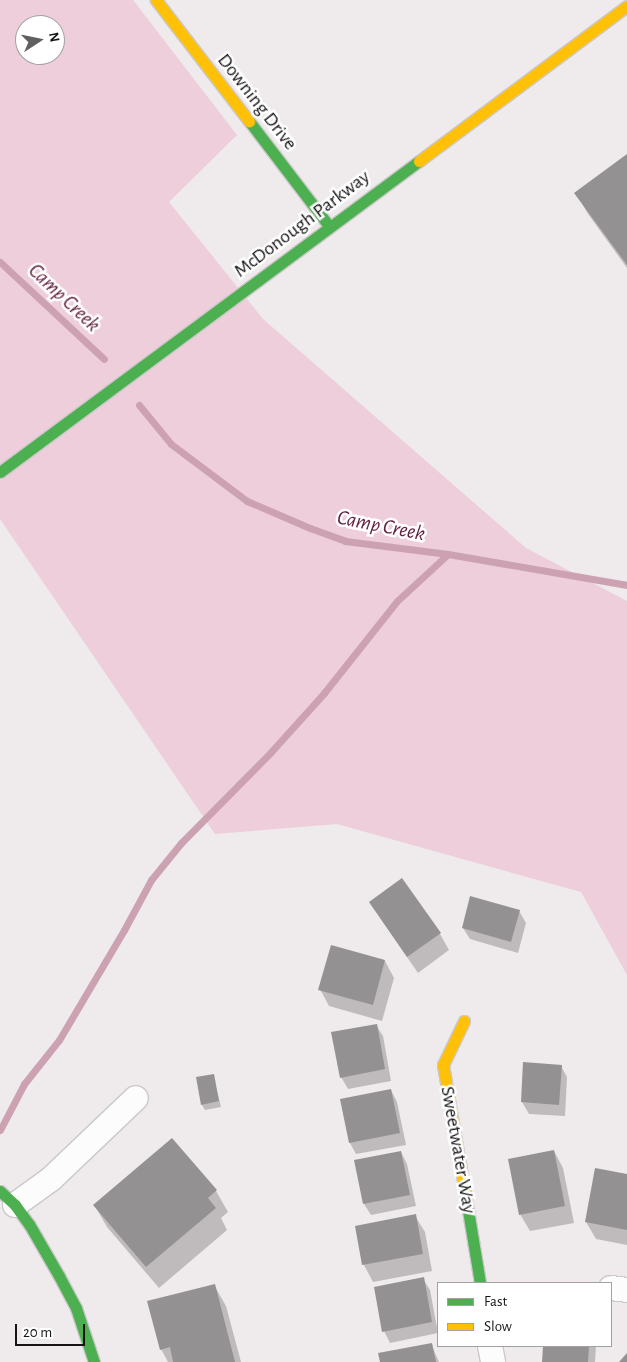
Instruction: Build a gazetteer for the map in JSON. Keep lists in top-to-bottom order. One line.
{"streets":{"street":["Downing Drive","McDonough Parkway","Sweetwater Way"]},"crossings":[["Downing Drive","McDonough Parkway"]],"water":["Camp Creek"],"legend":["Fast","Slow"],"scale_bar":"20 m","north":"right"}
